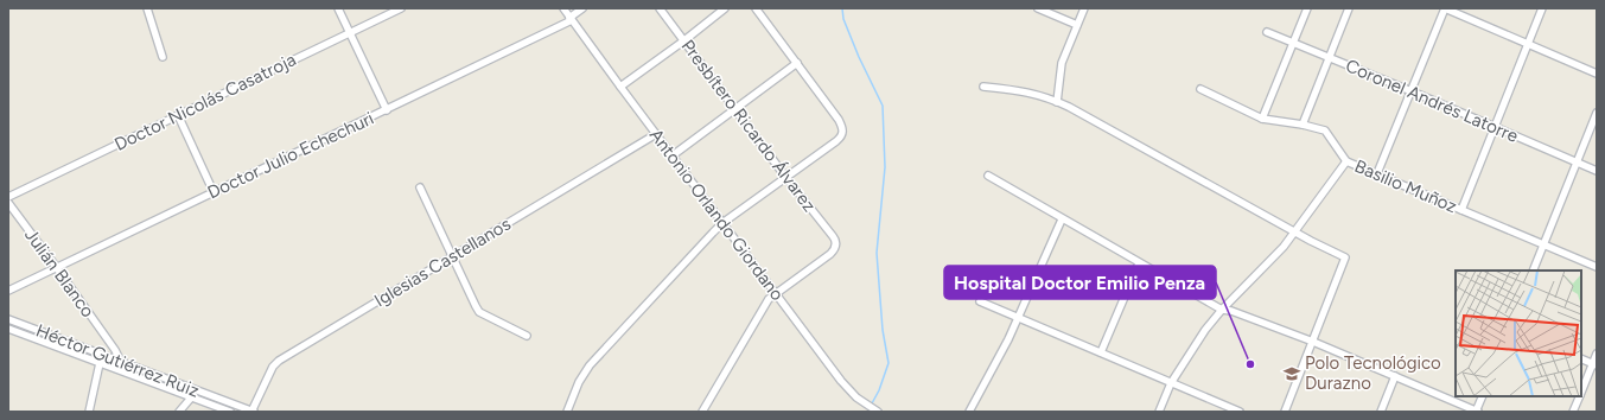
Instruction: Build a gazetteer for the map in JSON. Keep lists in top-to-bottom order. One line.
{"streets":{"street":["Coronel Andrés Latorre","Doctor Nicolás Casatroja","Presbítero Ricardo Álvarez","Doctor Julio Echechuri","Basilio Muñoz","Antonio Orlando Giordano","Iglesias Castellanos","Julián Blanco","Héctor Gutiérrez Ruiz"]},"crossings":[["Presbítero Ricardo Álvarez","Antonio Orlando Giordano"],["Doctor Julio Echechuri","Antonio Orlando Giordano"],["Doctor Julio Echechuri","Julián Blanco"],["Antonio Orlando Giordano","Iglesias Castellanos"],["Iglesias Castellanos","Héctor Gutiérrez Ruiz"],["Julián Blanco","Héctor Gutiérrez Ruiz"]],"places":{"other":["Hospital Doctor Emilio Penza"],"school or university":["Polo Tecnológico Durazno"]}}
